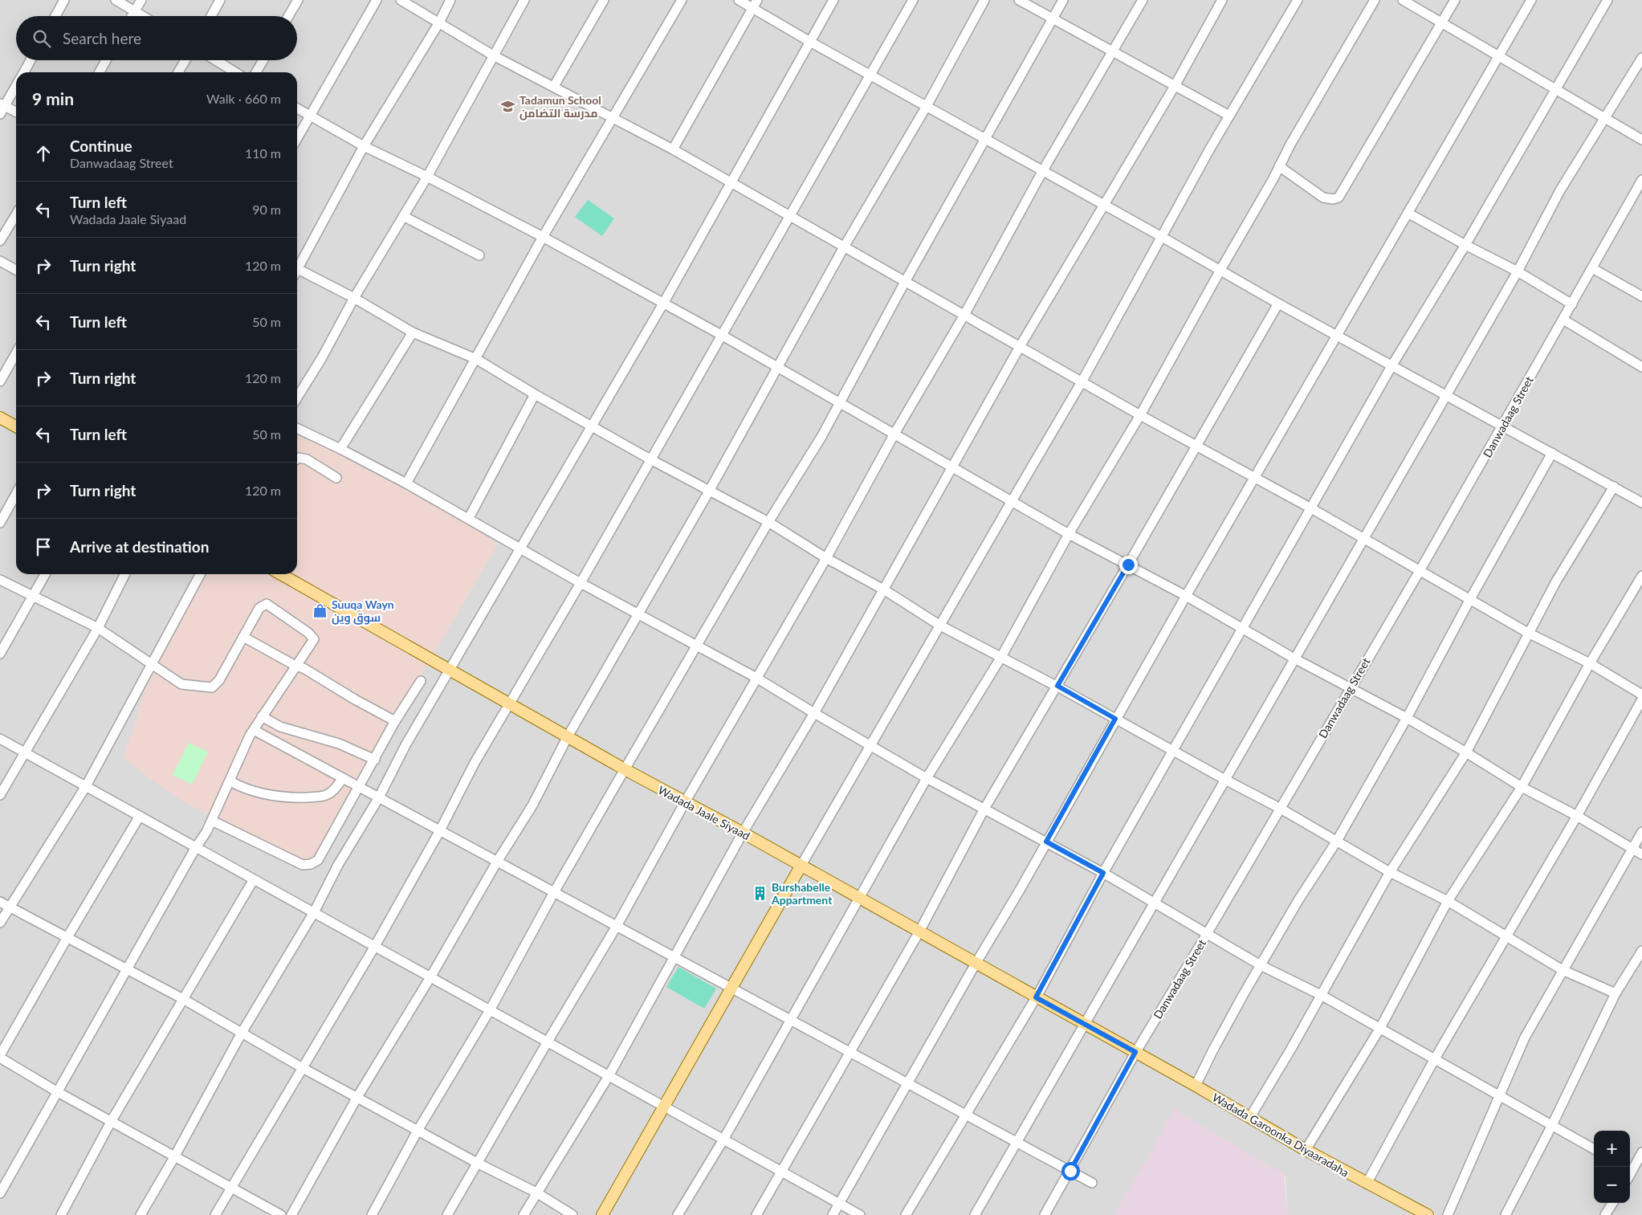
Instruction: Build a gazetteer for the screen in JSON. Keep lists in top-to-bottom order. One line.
{"streets":{"main road":["Wadada Jaale Siyaad","Wadada Garoonka Diyaaradaha"],"street":["Danwadaag Street"]},"crossings":[["Danwadaag Street","Wadada Jaale Siyaad"],["Danwadaag Street","Wadada Garoonka Diyaaradaha"],["Wadada Jaale Siyaad","Wadada Garoonka Diyaaradaha"]],"places":{"school or university":["Tadamun School مدرسة التضامن"],"shop":["Suuqa Wayn سوق وين"],"building":["Burshabelle Appartment"]},"page":{"search":"Search here","heading":["9 min","Walk · 660 m"],"list":[["Continue","Danwadaag Street","110 m"],["Turn left","Wadada Jaale Siyaad","90 m"],["Turn right","120 m"],["Turn left","50 m"],["Turn right","120 m"],["Turn left","50 m"],["Turn right","120 m"],"Arrive at destination"],"map_buttons":["+","−"]}}
